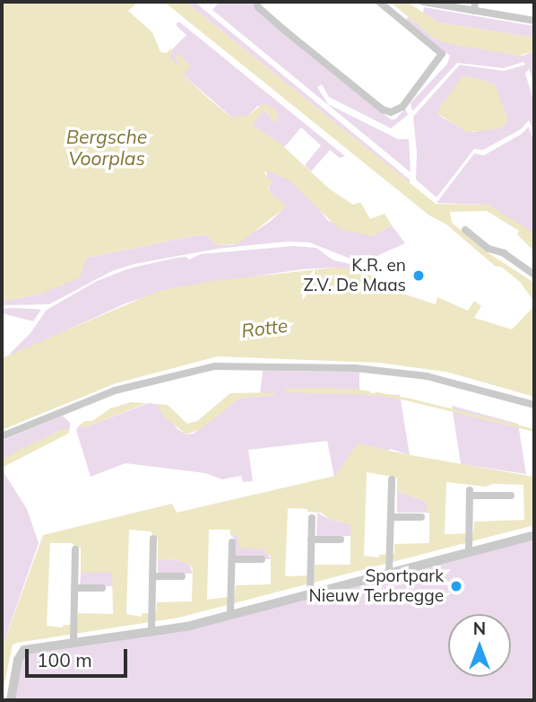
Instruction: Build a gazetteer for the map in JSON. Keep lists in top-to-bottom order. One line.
{"water":["Bergsche Voorplas","Rotte"],"places":["K.R. en Z.V. De Maas","Sportpark Nieuw Terbregge"],"scale_bar":"100 m","north":"top"}
